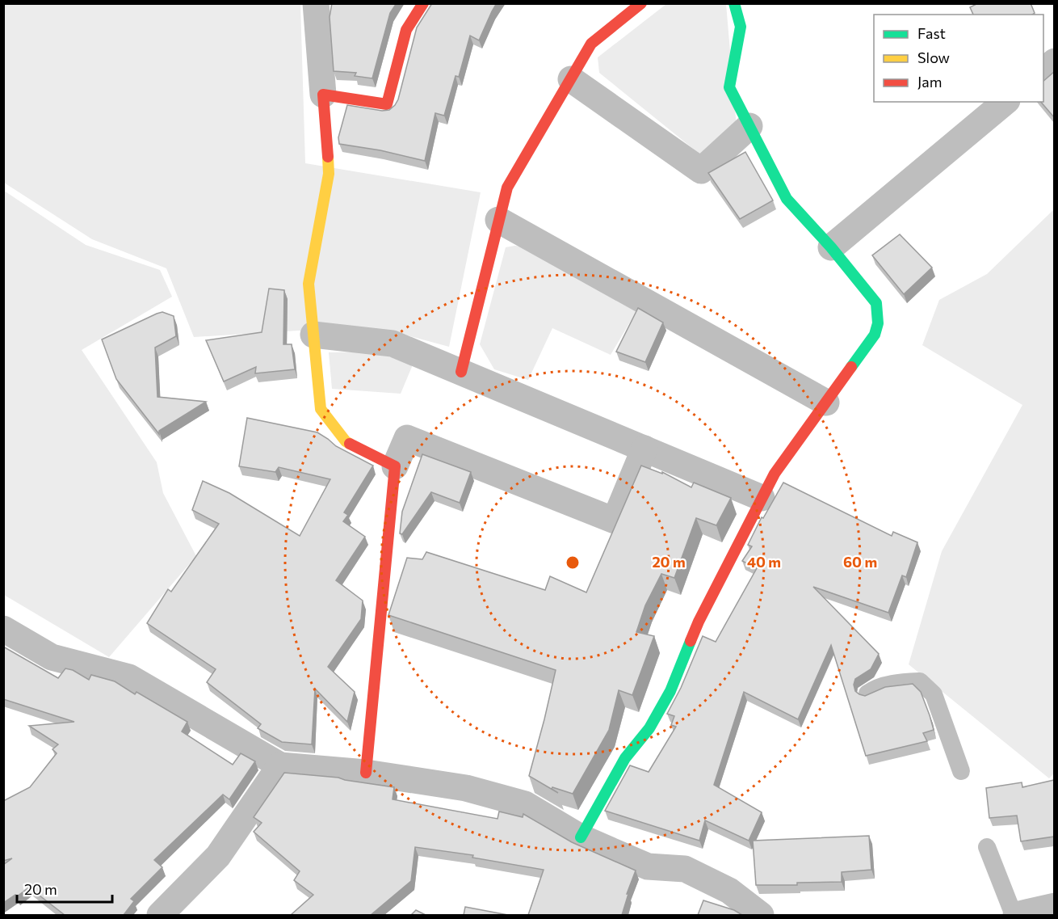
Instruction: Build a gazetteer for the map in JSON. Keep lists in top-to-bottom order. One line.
{"legend":["Fast","Slow","Jam"],"scale_bar":"20 m","rings":["20 m","40 m","60 m"]}
